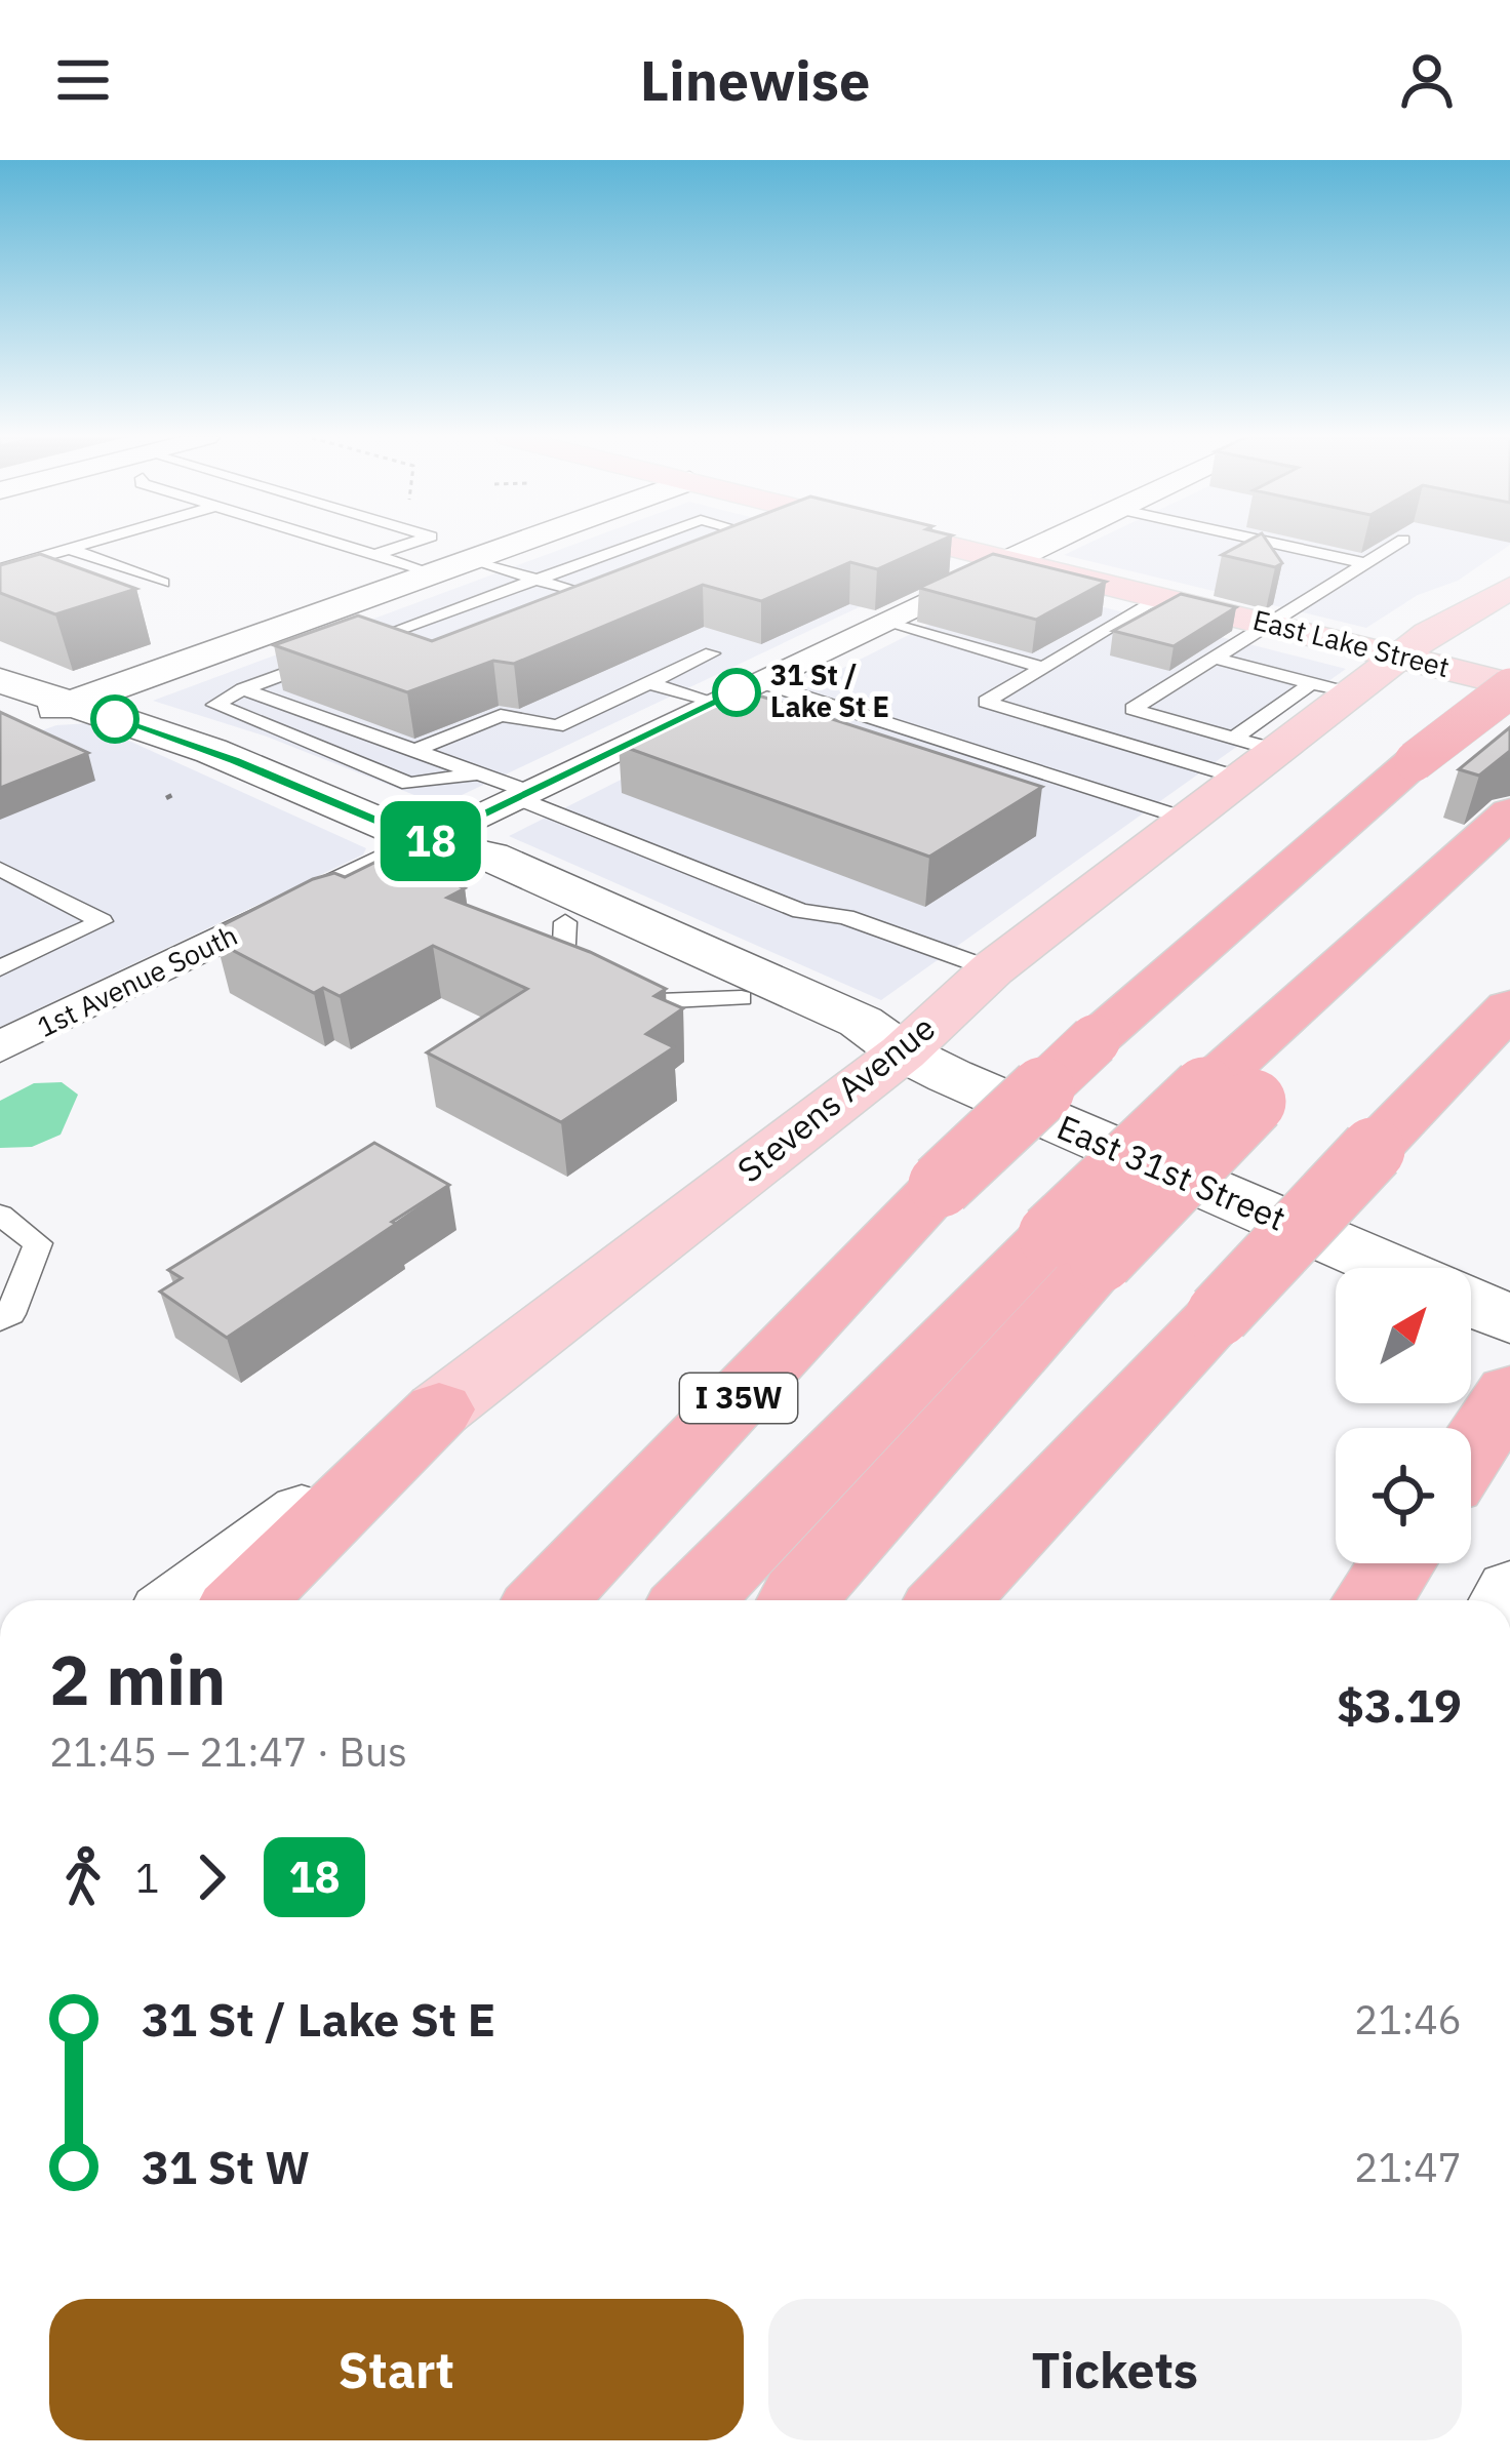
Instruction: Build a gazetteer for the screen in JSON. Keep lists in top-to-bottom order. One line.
{"streets":{"highway":["I 35W"],"main road":["East Lake Street","Stevens Avenue"],"street":["1st Avenue South","East 31st Street"]},"crossings":[["East Lake Street","1st Avenue South"],["East Lake Street","Stevens Avenue"],["East Lake Street","I 35W"],["1st Avenue South","East 31st Street"],["Stevens Avenue","East 31st Street"]],"places":["31 St / Lake St E"],"lines":["bus line 18"],"north":"top right","page":{"header":"Linewise","on_map":"18","heading":["2 min","21:45 – 21:47 · Bus","$3.19"],"legs":["1","18"],"list":[{"name":"31 St / Lake St E","value":"21:46"},{"name":"31 St W","value":"21:47"}],"buttons":["Start","Tickets"]}}
